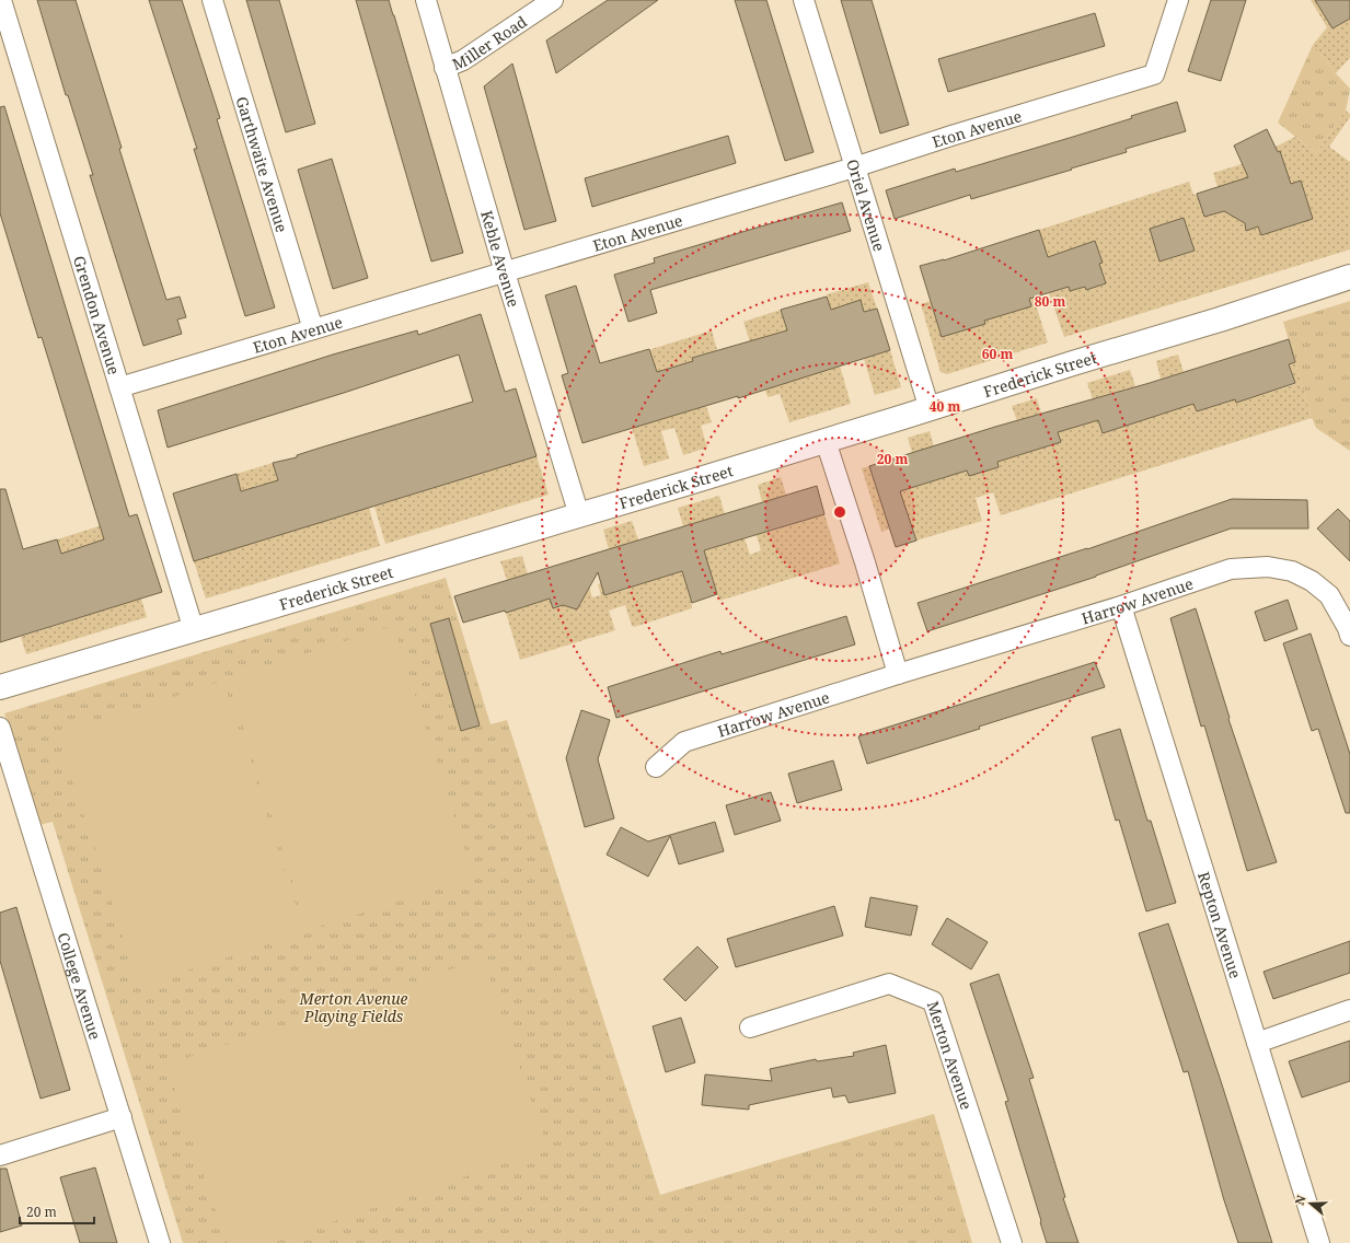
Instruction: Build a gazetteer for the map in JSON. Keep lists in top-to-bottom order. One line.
{"streets":{"main road":["Frederick Street"],"street":["Miller Road","Eton Avenue","Garthwaite Avenue","Oriel Avenue","Keble Avenue","Grendon Avenue","Harrow Avenue","Repton Avenue","College Avenue","Merton Avenue"]},"crossings":[["Miller Road","Keble Avenue"],["Eton Avenue","Garthwaite Avenue"],["Eton Avenue","Oriel Avenue"],["Eton Avenue","Keble Avenue"],["Eton Avenue","Grendon Avenue"],["Oriel Avenue","Frederick Street"],["Keble Avenue","Frederick Street"],["Grendon Avenue","Frederick Street"],["Harrow Avenue","Repton Avenue"]],"parks":["Merton Avenue Playing Fields"],"scale_bar":"20 m","north":"left","rings":["80 m","60 m","40 m","20 m"]}
